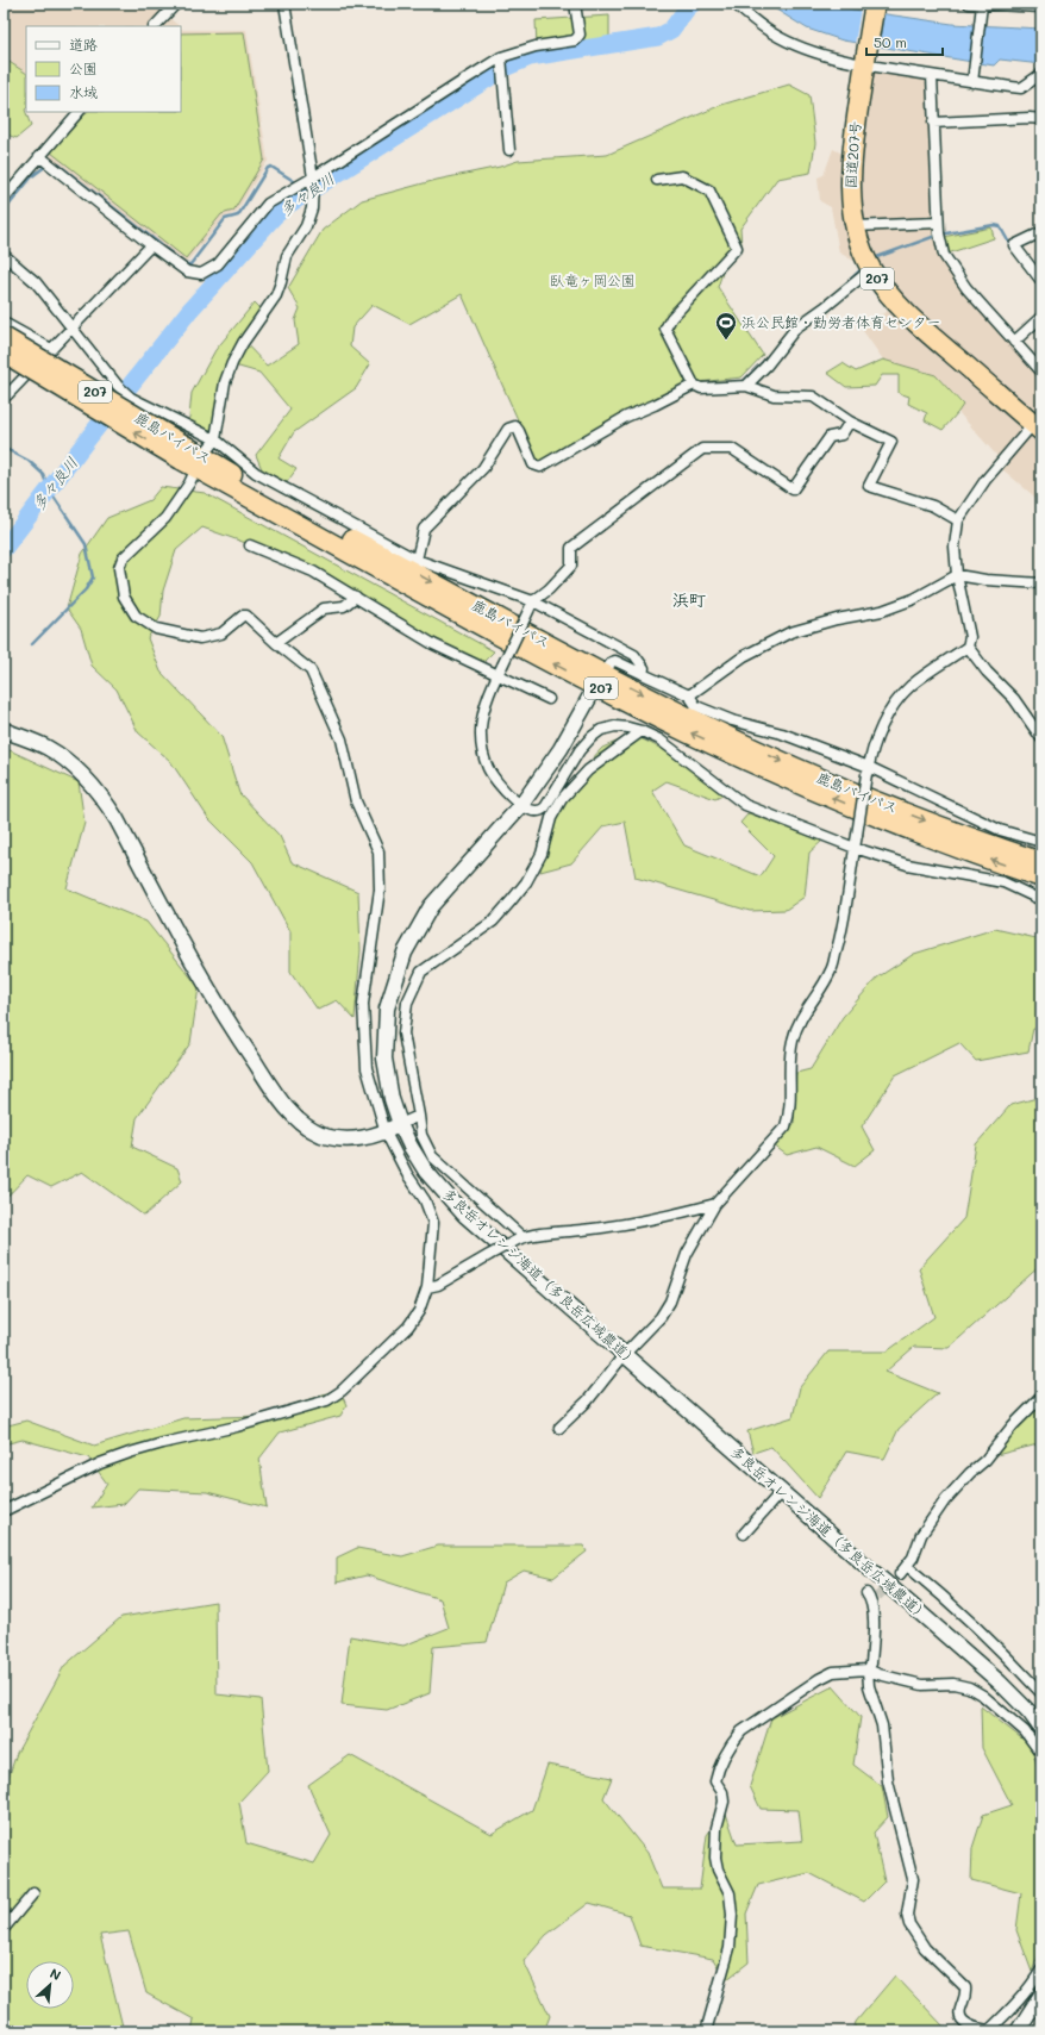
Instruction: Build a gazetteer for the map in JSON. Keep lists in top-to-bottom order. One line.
{"streets":{"highway":["国道207号","207","鹿島バイパス"],"street":["多良岳オレンジ海道（多良岳広域農道）"]},"crossings":[["鹿島バイパス","多良岳オレンジ海道（多良岳広域農道）"]],"districts":["浜町"],"water":["多々良川"],"parks":["臥竜ヶ岡公園"],"places":{"sports":["浜公民館・勤労者体育センター"]},"legend":["道路","公園","水域"],"scale_bar":"50 m","north":"top right"}
